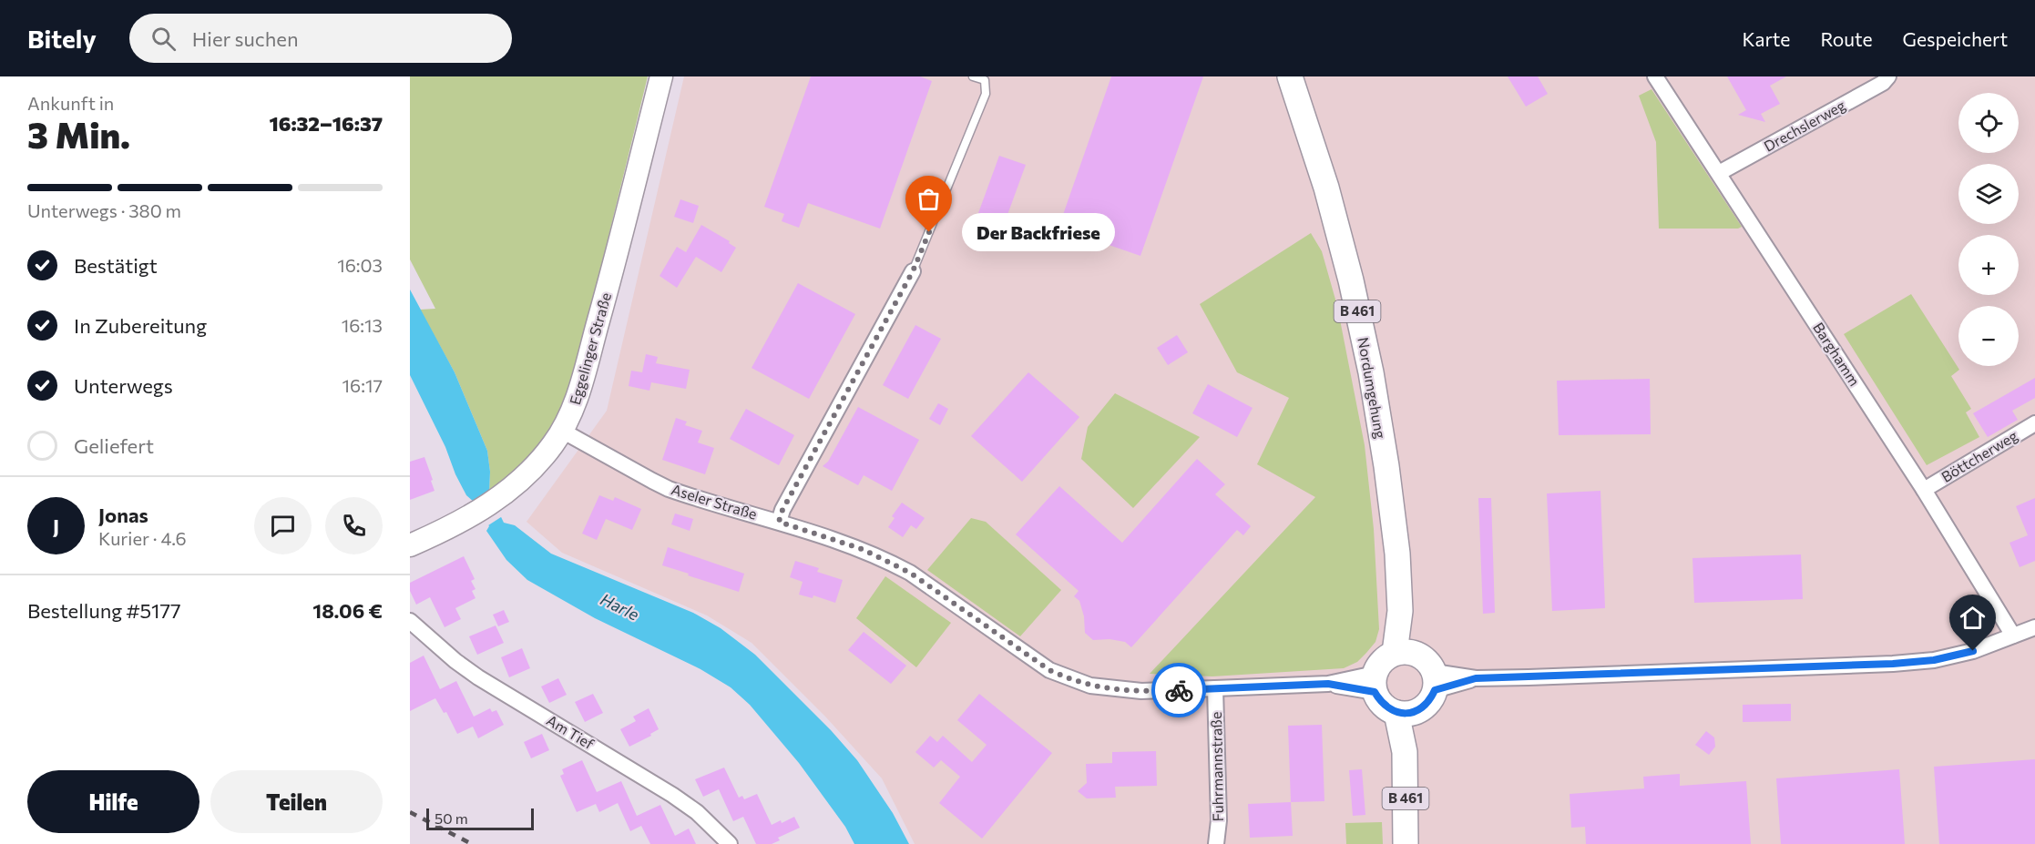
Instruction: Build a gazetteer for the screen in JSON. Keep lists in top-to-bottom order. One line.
{"streets":{"main road":["B 461","Nordumgehung"],"street":["Drechslerweg","Eggelinger Straße","Barghamm","Böttcherweg","Aseler Straße","Am Tief","Fuhrmannstraße"]},"crossings":[["Drechslerweg","Barghamm"],["B 461","Nordumgehung"],["B 461","Aseler Straße"],["Eggelinger Straße","Aseler Straße"],["Barghamm","Böttcherweg"],["Nordumgehung","Aseler Straße"],["Aseler Straße","Fuhrmannstraße"]],"water":["Harle"],"places":["Der Backfriese"],"scale_bar":"50 m","page":{"header":"Bitely","search":"Hier suchen","nav":["Karte","Route","Gespeichert"],"heading":["3 Min.","Ankunft in","16:32–16:37"],"panel":["Jonas","Kurier · 4.6","Bestellung #5177","18.06 €"],"map_buttons":["+","−"],"bar":"Unterwegs · 380 m","bubble":"Der Backfriese","list":[["Bestätigt","16:03"],["In Zubereitung","16:13"],["Unterwegs","16:17"],"Geliefert"],"round":"J","buttons":["Hilfe","Teilen"],"scale":"50 m"}}
